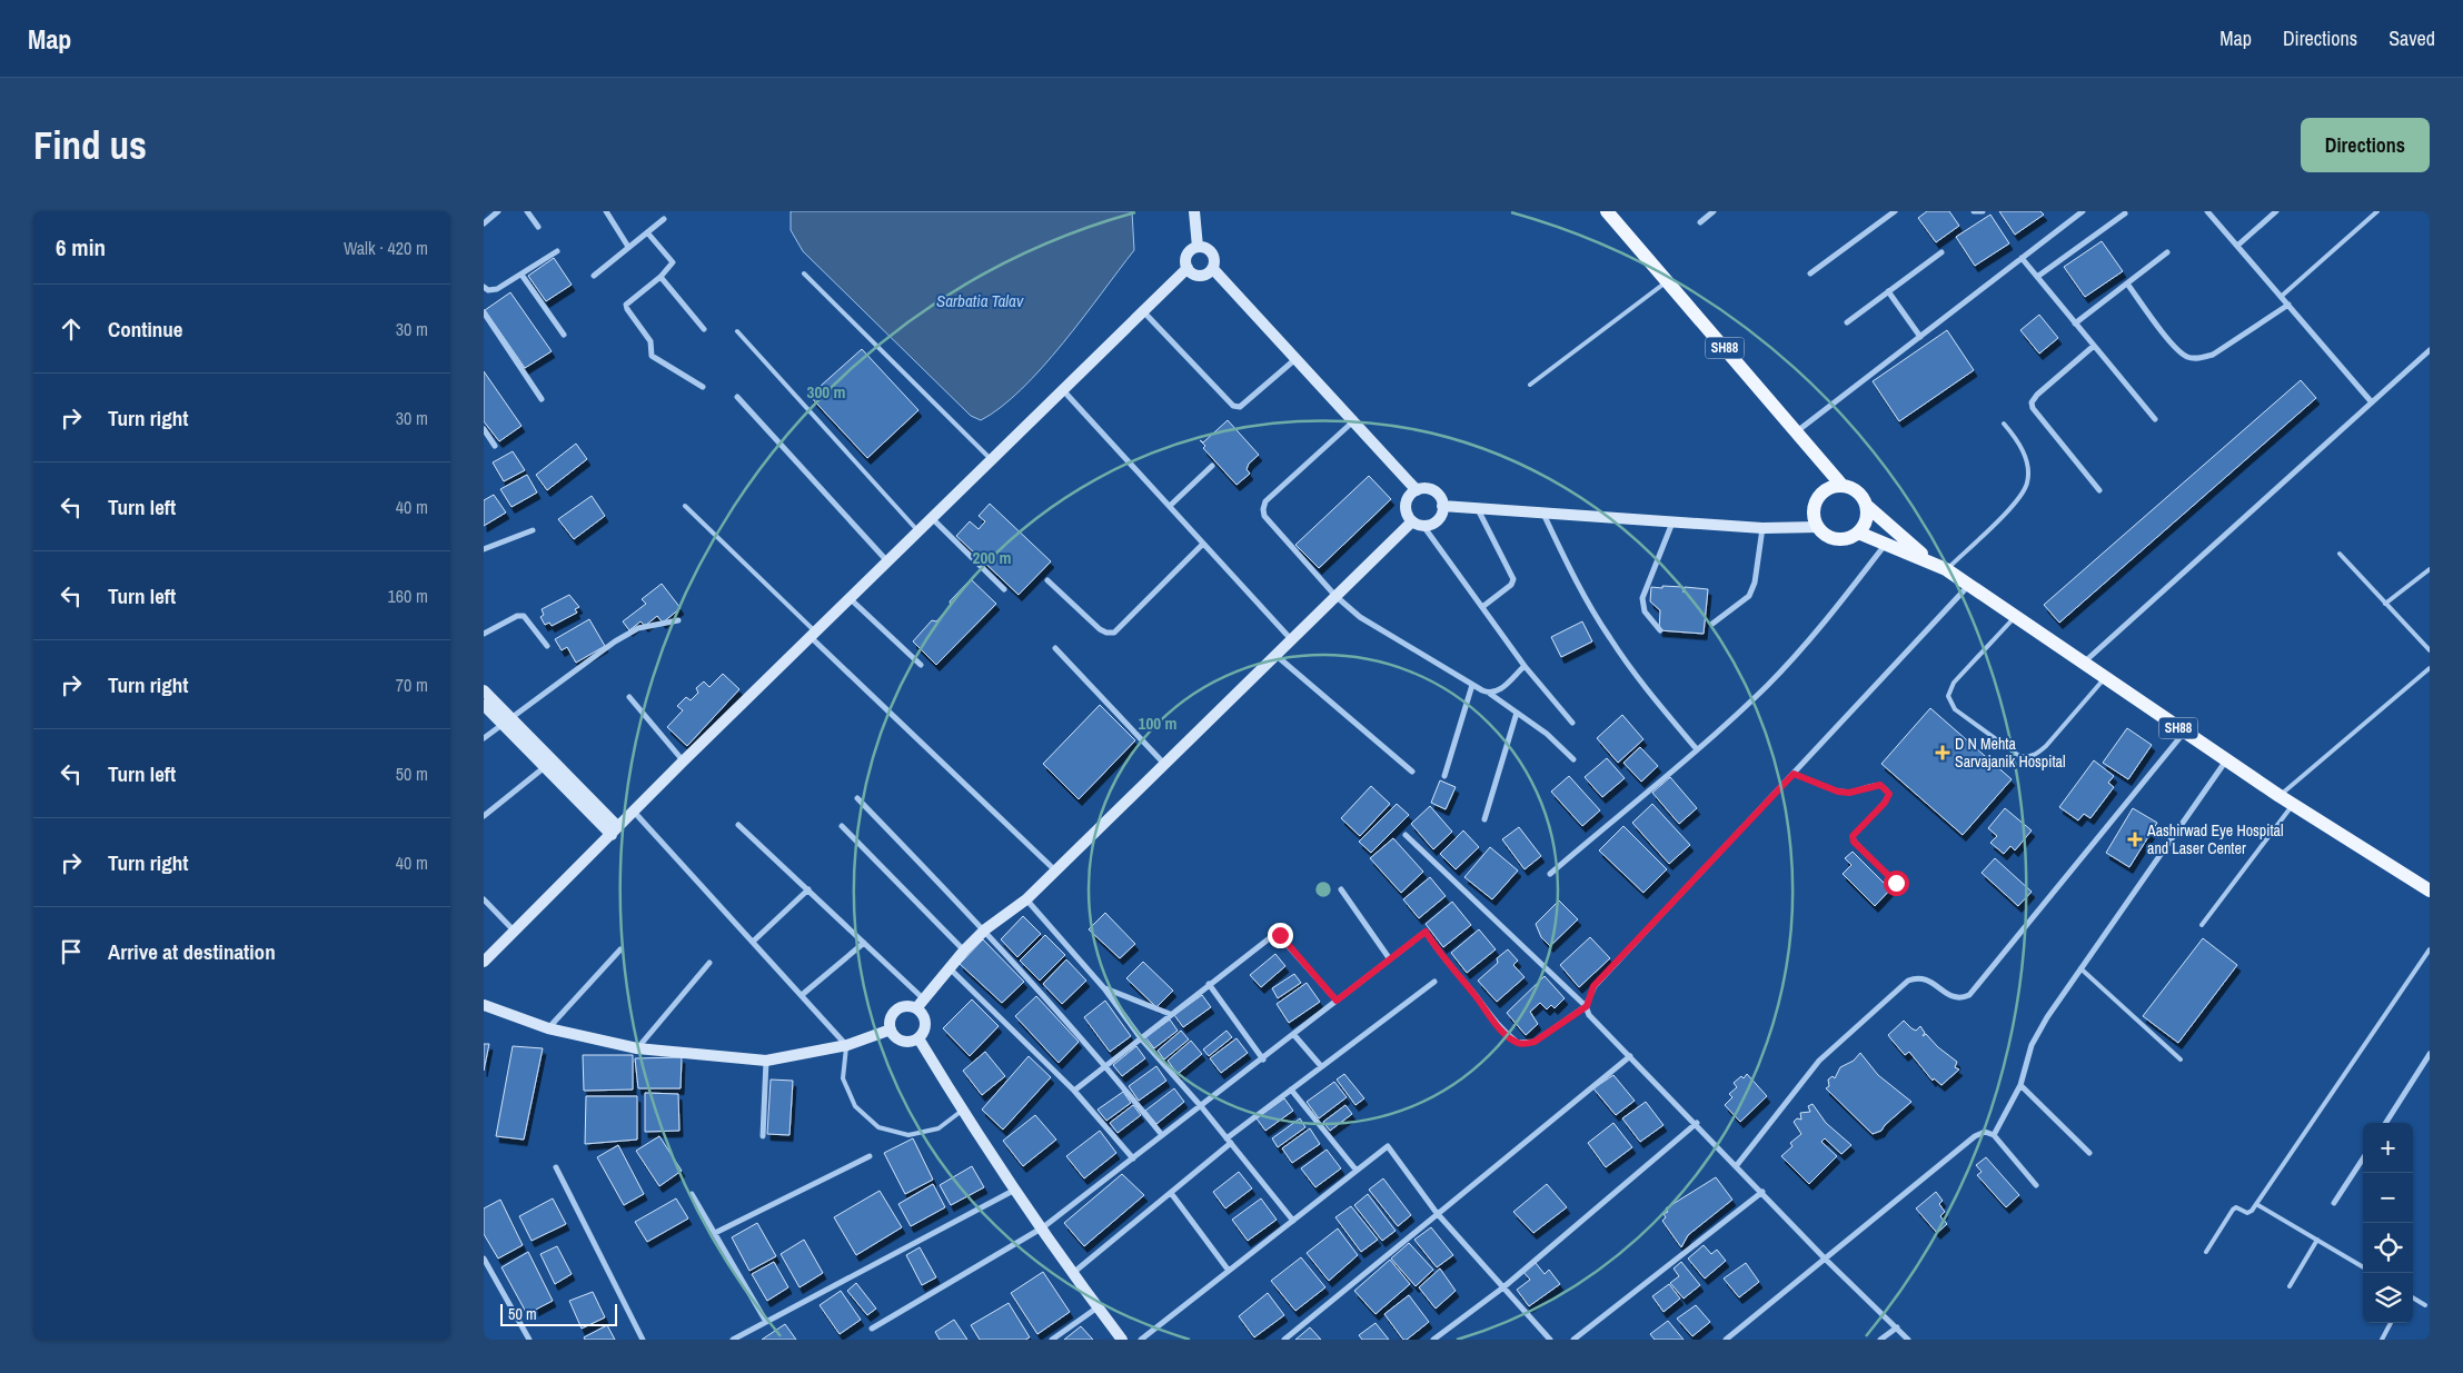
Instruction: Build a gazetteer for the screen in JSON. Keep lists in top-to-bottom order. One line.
{"streets":{"main road":["SH88"]},"water":["Sarbatia Talav"],"places":{"health":["D N Mehta Sarvajanik Hospital","Aashirwad Eye Hospital and Laser Center"]},"scale_bar":"50 m","page":{"header":"Map","nav":["Map","Directions","Saved"],"buttons":"Directions","title":"Find us","heading":["6 min","Walk · 420 m"],"list":[["Continue","30 m"],["Turn right","30 m"],["Turn left","40 m"],["Turn left","160 m"],["Turn right","70 m"],["Turn left","50 m"],["Turn right","40 m"],"Arrive at destination"],"map_buttons":["+","−"],"scale":"50 m"},"rings":["300 m","200 m","100 m"]}
